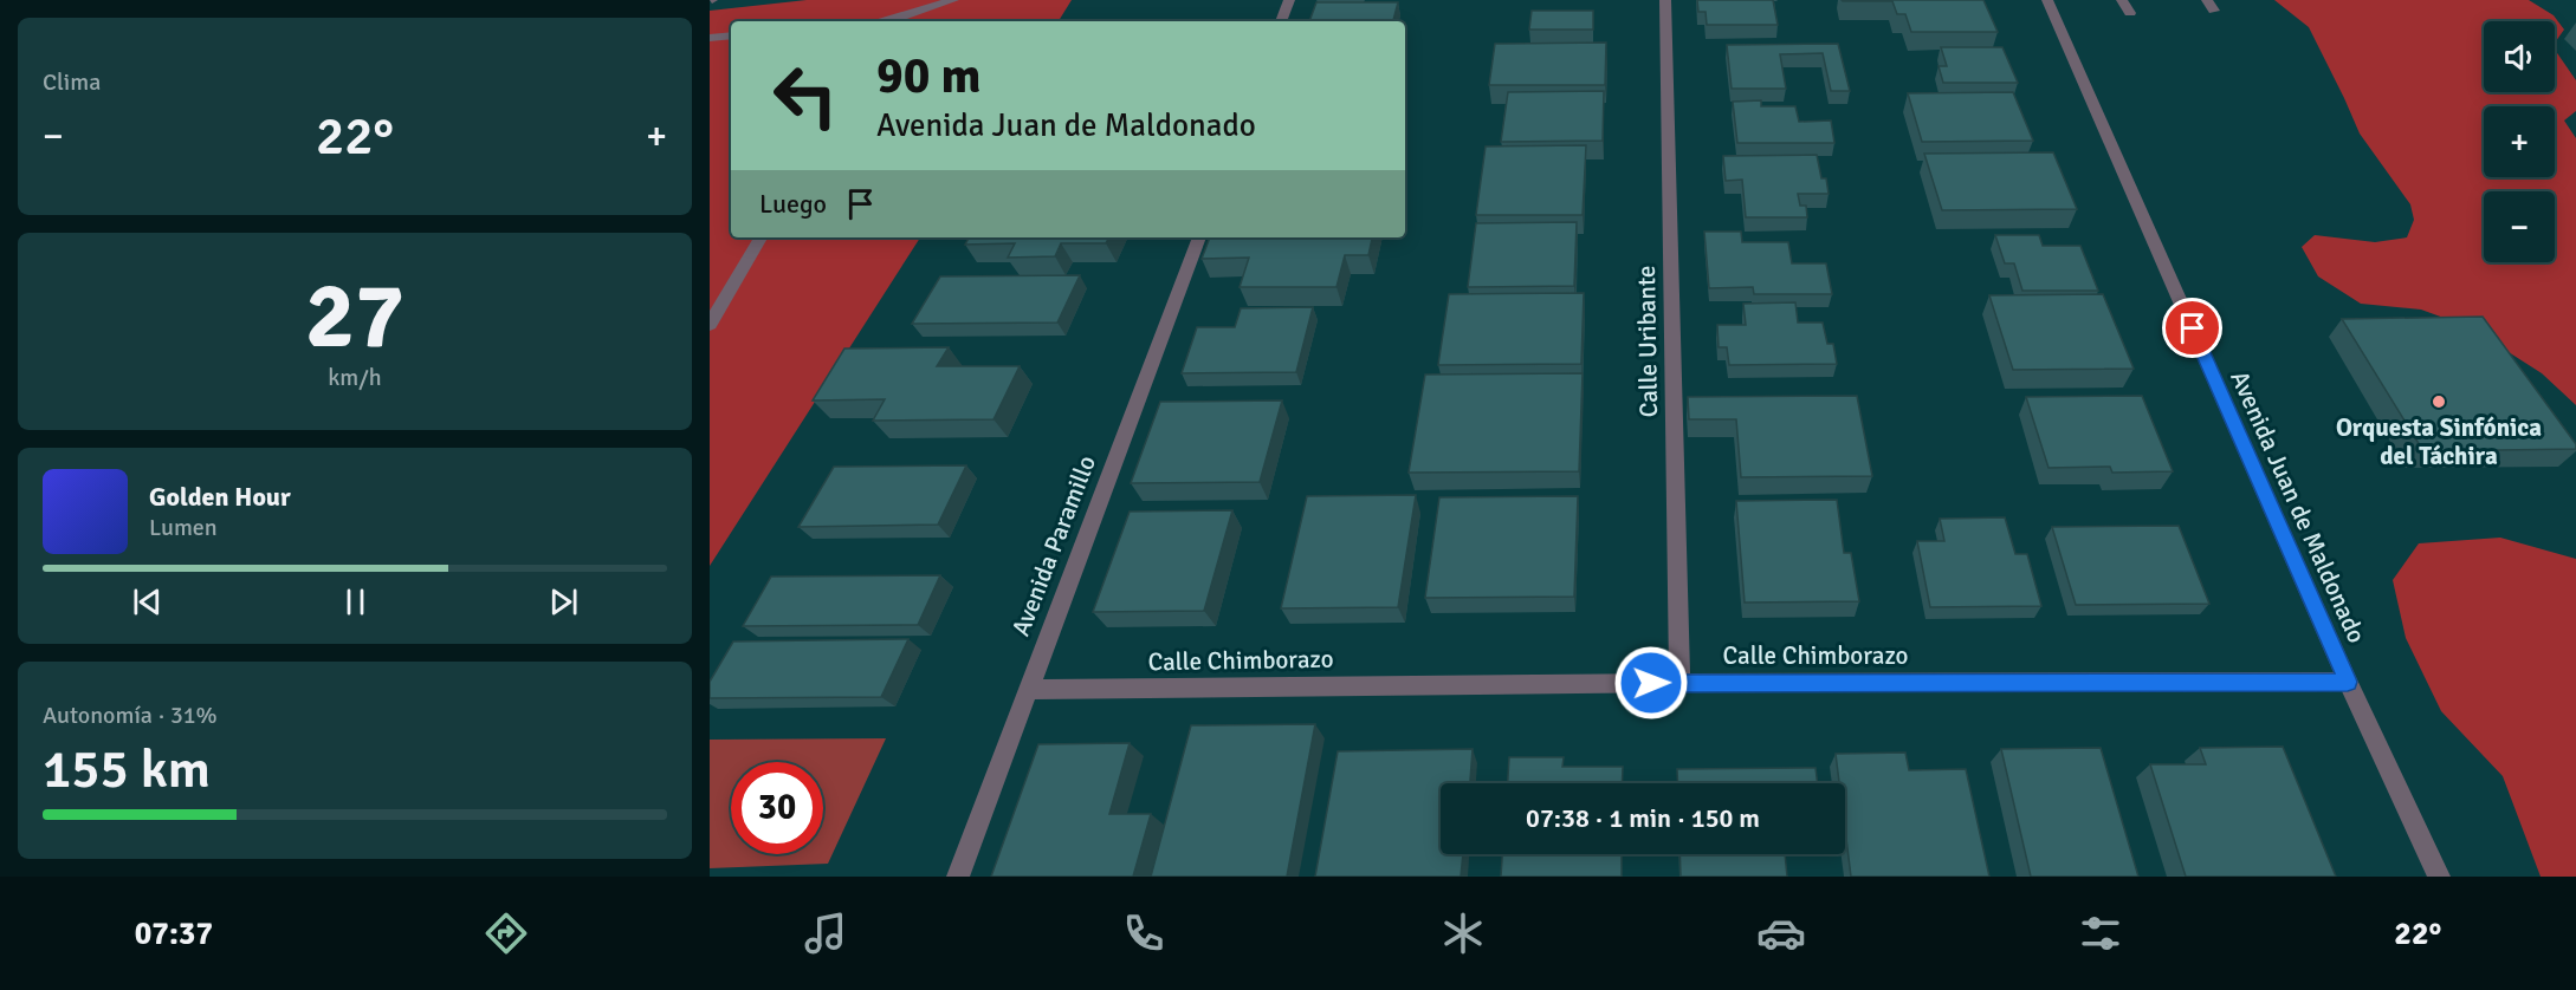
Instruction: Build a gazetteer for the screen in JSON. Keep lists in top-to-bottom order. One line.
{"streets":{"street":["Calle Uribante","Avenida Juan de Maldonado","Avenida Paramillo","Calle Chimborazo"]},"crossings":[["Calle Uribante","Calle Chimborazo"],["Avenida Juan de Maldonado","Calle Chimborazo"],["Avenida Paramillo","Calle Chimborazo"]],"places":["Orquesta Sinfónica del Táchira"],"page":{"tile":["Clima",["27","km/h"],["Autonomía · 31%","155 km"]],"map_buttons":["+","−"],"turn":["90 m","Avenida Juan de Maldonado"],"heat":["−","22°","+"],"then":"Luego","song":["Golden Hour","Lumen"],"limit":"30","trip":"07:38 · 1 min · 150 m","tabs":["07:37","22°"]}}
